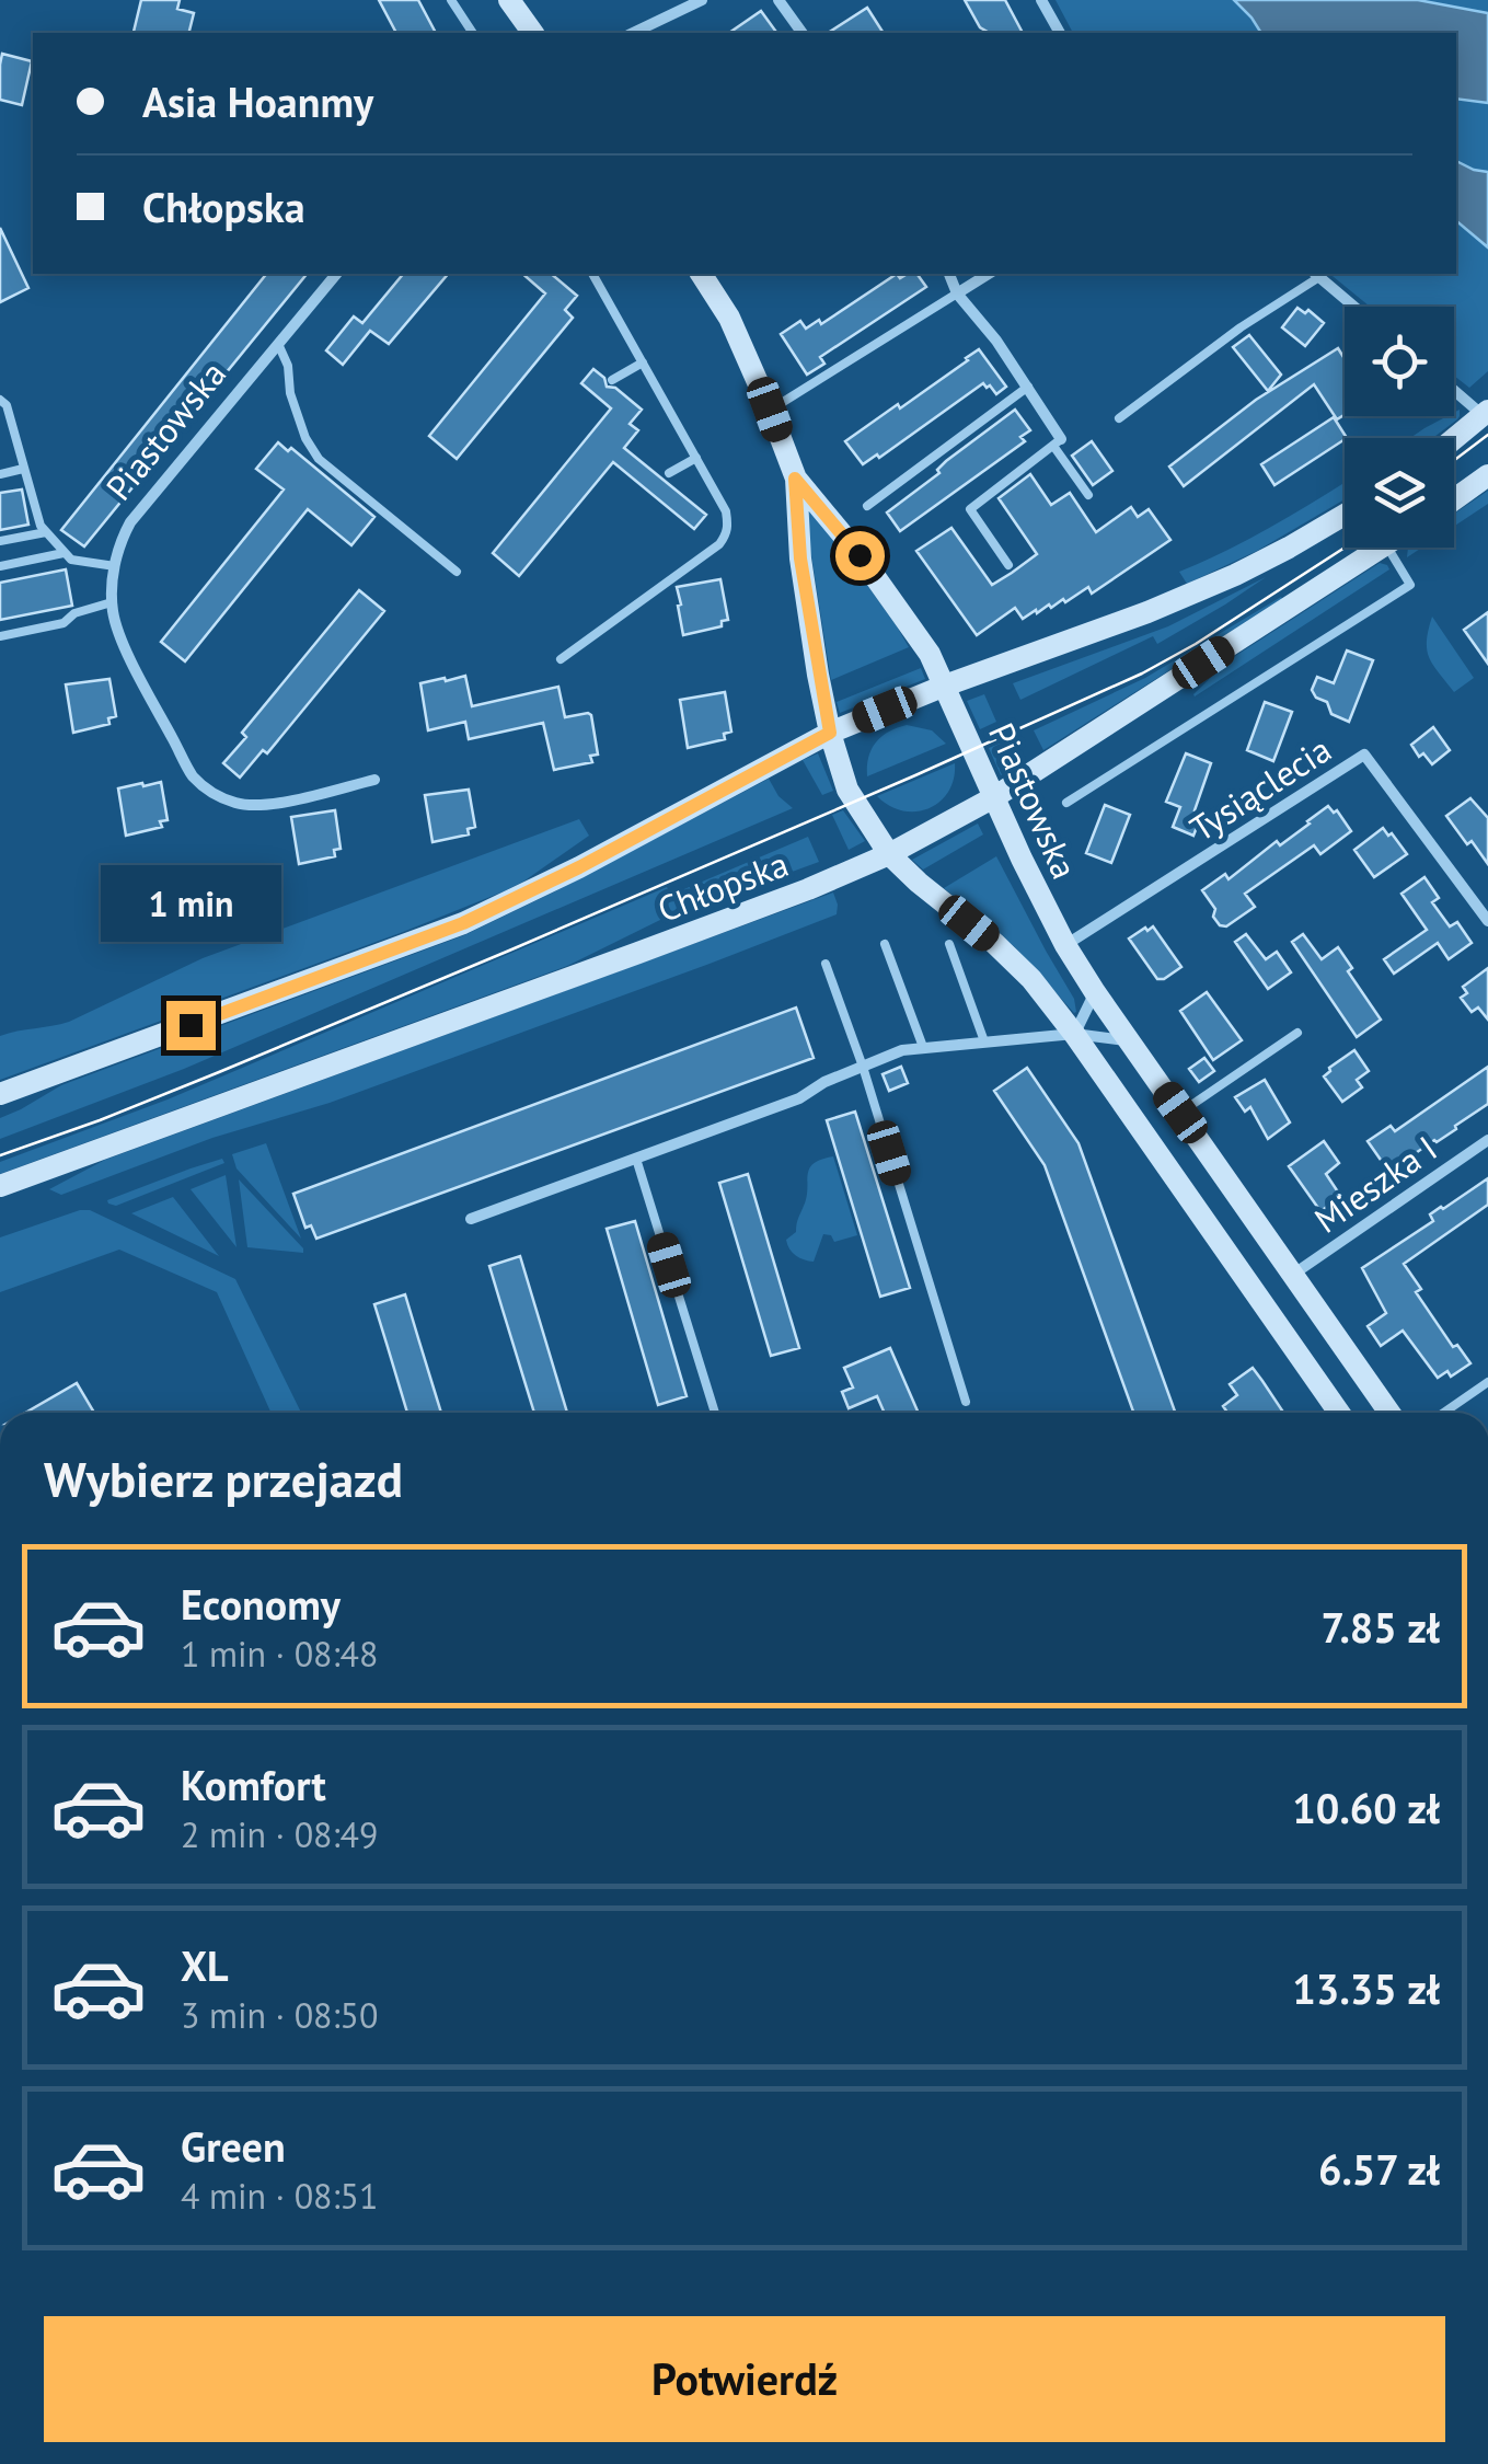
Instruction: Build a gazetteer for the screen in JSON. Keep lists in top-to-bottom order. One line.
{"streets":{"main road":["Piastowska","Chłopska"],"street":["Tysiąclecia","Mieszka I"]},"crossings":[["Piastowska","Tysiąclecia"],["Piastowska","Chłopska"],["Piastowska","Mieszka I"]],"page":{"banner":["Asia Hoanmy","Chłopska"],"bubble":"1 min","heading":"Wybierz przejazd","list":[{"name":"Economy","note":"1 min · 08:48","value":"7.85 zł"},{"name":"Komfort","note":"2 min · 08:49","value":"10.60 zł"},{"name":"XL","note":"3 min · 08:50","value":"13.35 zł"},{"name":"Green","note":"4 min · 08:51","value":"6.57 zł"}],"buttons":"Potwierdź"}}
